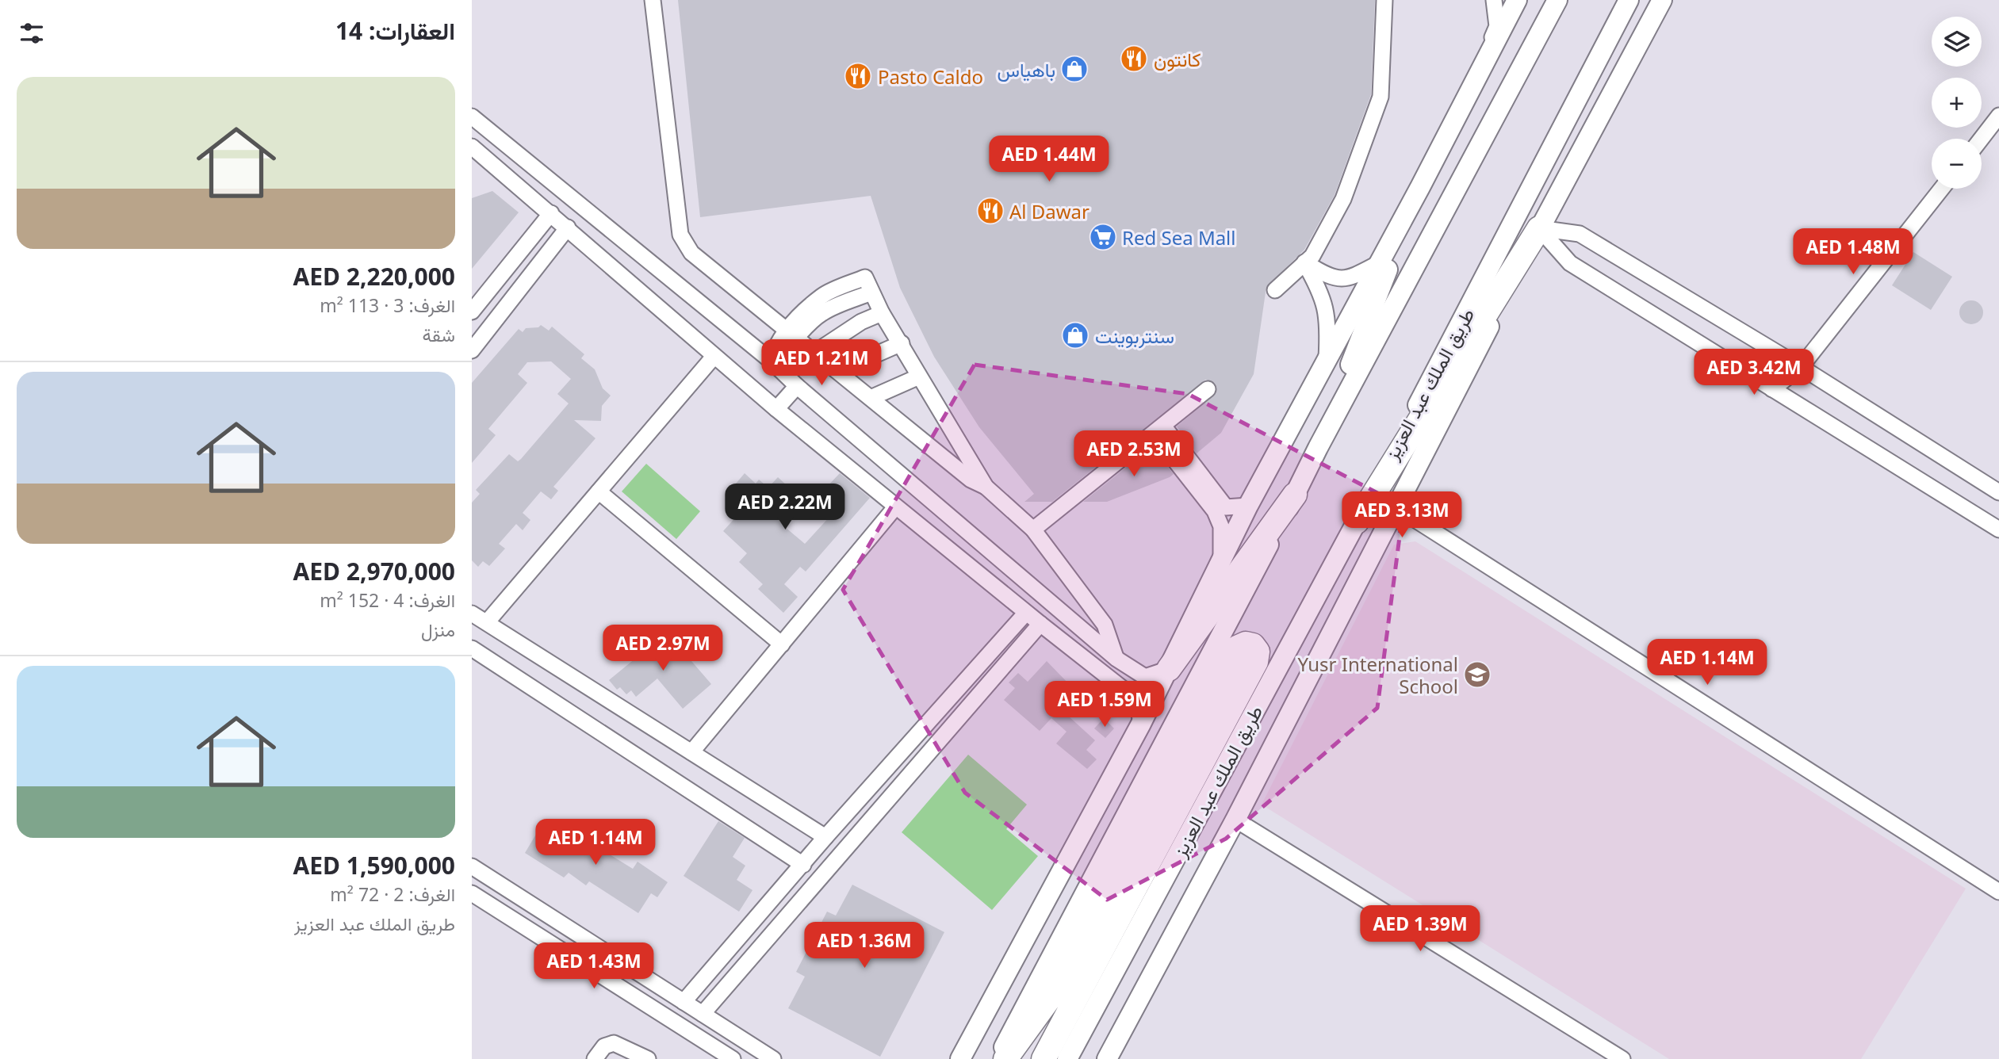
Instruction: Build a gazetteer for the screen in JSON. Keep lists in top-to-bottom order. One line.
{"streets":{"main road":["طريق الملك عبد العزيز"]},"places":{"restaurant":["كانتون","Pasto Caldo","Al Dawar"],"shop":["باهياس","سنتربوينت"],"supermarket":["Red Sea Mall"],"school or university":["Yusr International School"]},"page":{"heading":"العقارات: 14","map_buttons":["+","−"],"list":[{"name":"AED 2,220,000","note":"الغرف: 3 · 113 m² · شقة"},{"name":"AED 2,970,000","note":"الغرف: 4 · 152 m² · منزل"},{"name":"AED 1,590,000","note":"الغرف: 2 · 72 m² · طريق الملك عبد العزيز"}],"price":["AED 1.44M","AED 1.48M","AED 1.21M","AED 3.42M","AED 2.53M","AED 2.22M","AED 3.13M","AED 2.97M","AED 1.14M","AED 1.59M","AED 1.14M","AED 1.39M","AED 1.36M","AED 1.43M"]}}
